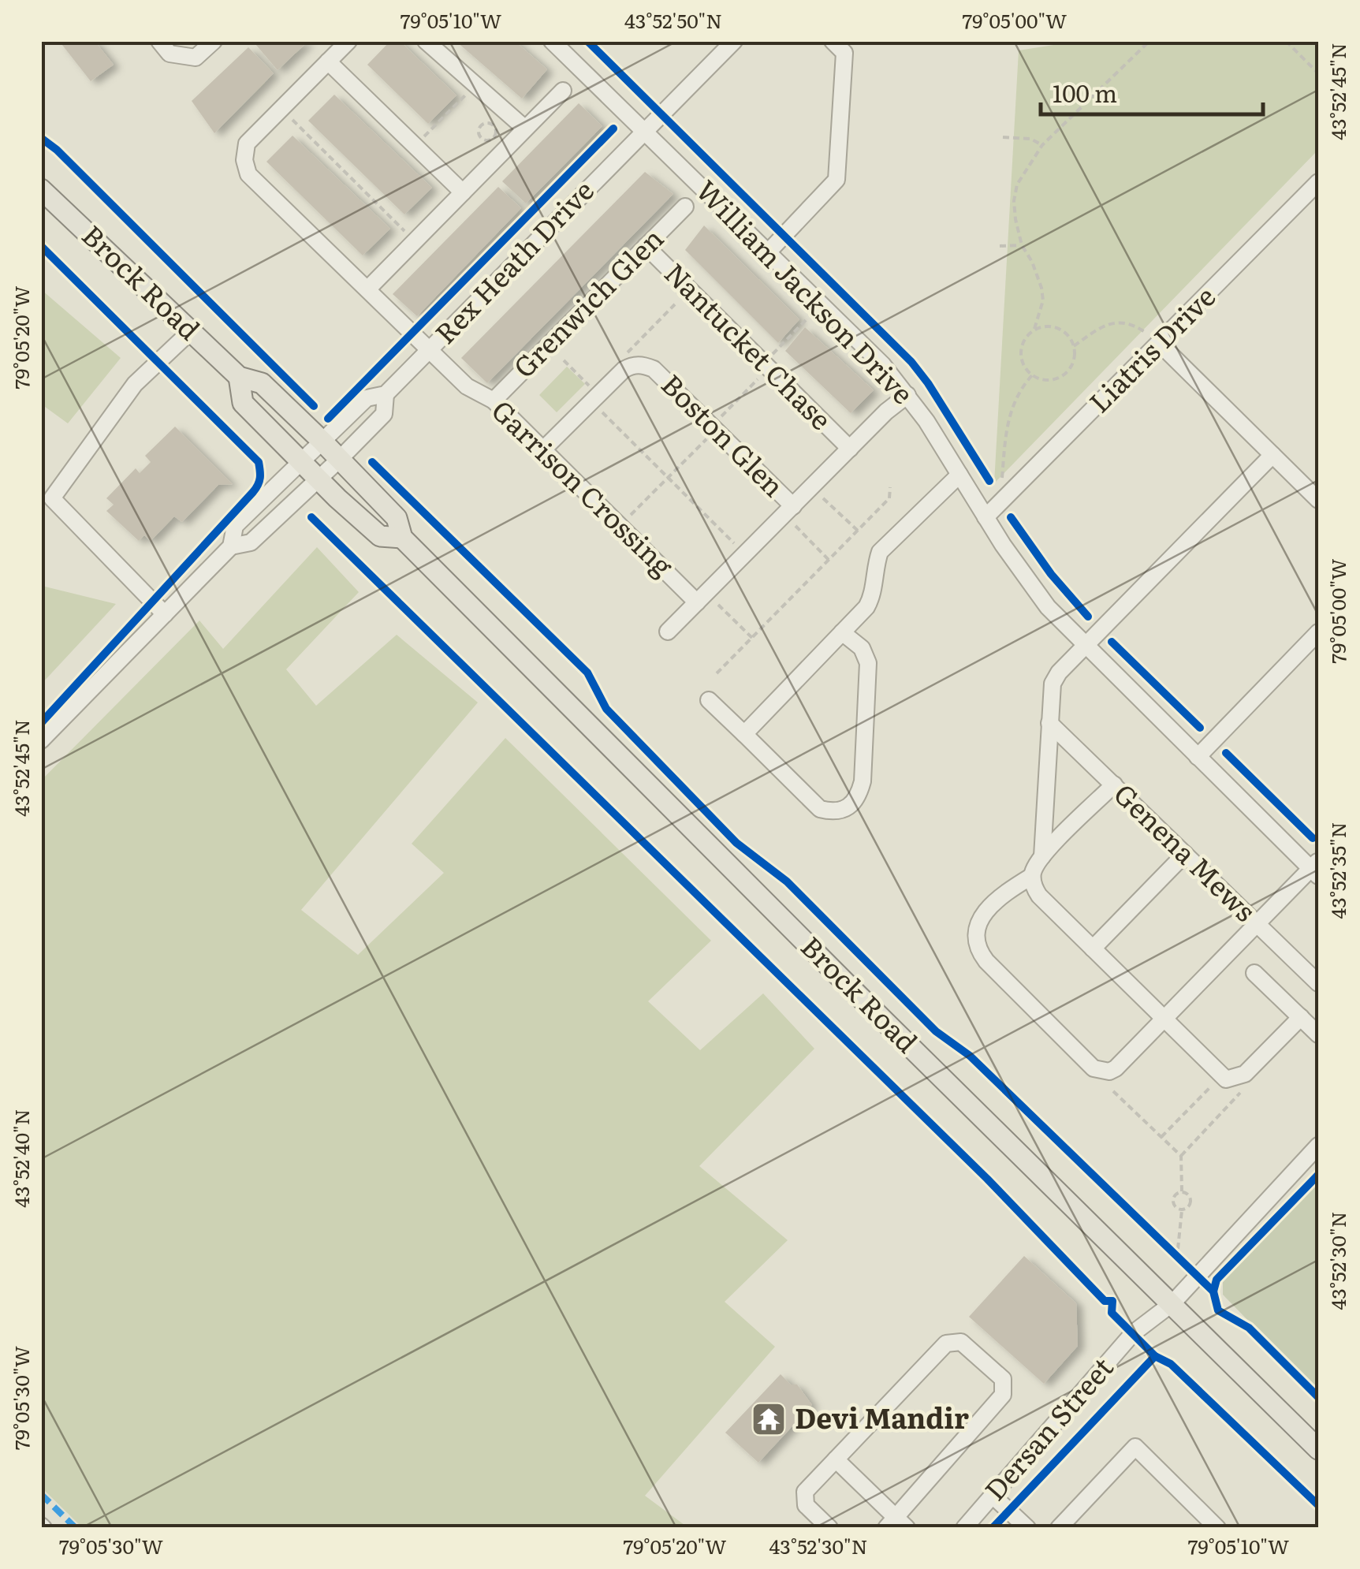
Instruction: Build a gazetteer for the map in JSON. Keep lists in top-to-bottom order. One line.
{"streets":{"main road":["Brock Road"],"street":["Rex Heath Drive","William Jackson Drive","Grenwich Glen","Nantucket Chase","Liatris Drive","Boston Glen","Garrison Crossing","Genena Mews","Dersan Street"]},"crossings":[["Rex Heath Drive","Brock Road"],["Rex Heath Drive","William Jackson Drive"],["Rex Heath Drive","Garrison Crossing"],["Brock Road","Dersan Street"],["William Jackson Drive","Liatris Drive"],["Grenwich Glen","Nantucket Chase"],["Grenwich Glen","Garrison Crossing"],["Boston Glen","Garrison Crossing"]],"places":{"temple":["Devi Mandir"]},"scale_bar":"100 m","coordinates":["79°05'10\"W","43°52'50\"N","79°05'00\"W","43°52'45\"N","79°05'20\"W","43°52'35\"N","43°52'40\"N","43°52'30\"N","79°05'30\"W"]}
